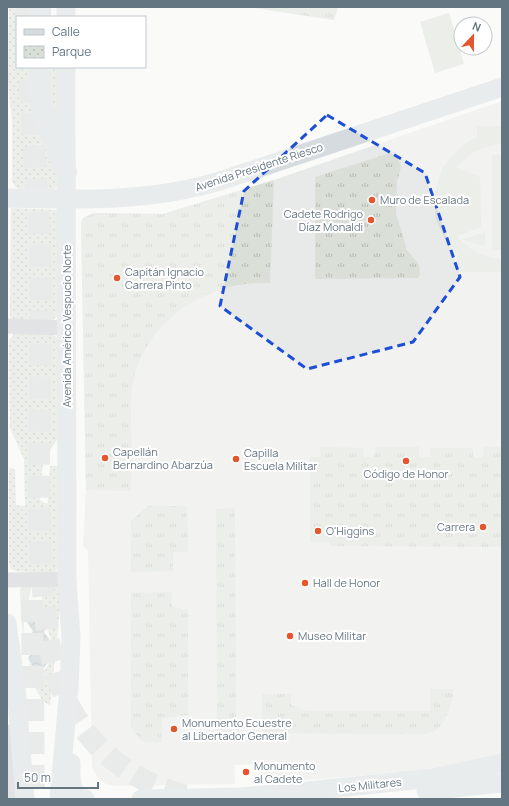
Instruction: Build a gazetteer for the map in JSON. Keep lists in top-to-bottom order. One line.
{"streets":{"main road":["Avenida Presidente Riesco","Avenida Américo Vespucio Norte","Los Militares"]},"crossings":[["Avenida Presidente Riesco","Avenida Américo Vespucio Norte"]],"places":["Muro de Escalada","Cadete Rodrigo Díaz Monaldi","Capitán Ignacio Carrera Pinto","Capellán Bernardino Abarzúa","Capilla Escuela Militar","Código de Honor","Carrera","O'Higgins","Hall de Honor","Museo Militar","Monumento Ecuestre al Libertador General","Monumento al Cadete"],"legend":["Calle","Parque"],"scale_bar":"50 m","north":"top"}
